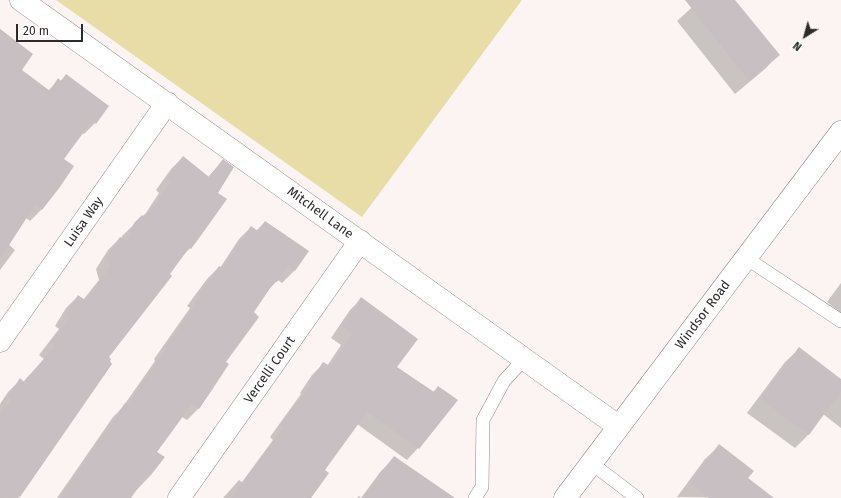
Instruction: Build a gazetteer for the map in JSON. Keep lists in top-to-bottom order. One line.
{"streets":{"street":["Mitchell Lane","Luisa Way","Windsor Road","Vercelli Court"]},"crossings":[["Mitchell Lane","Luisa Way"],["Mitchell Lane","Windsor Road"],["Mitchell Lane","Vercelli Court"]],"scale_bar":"20 m","north":"bottom left"}
